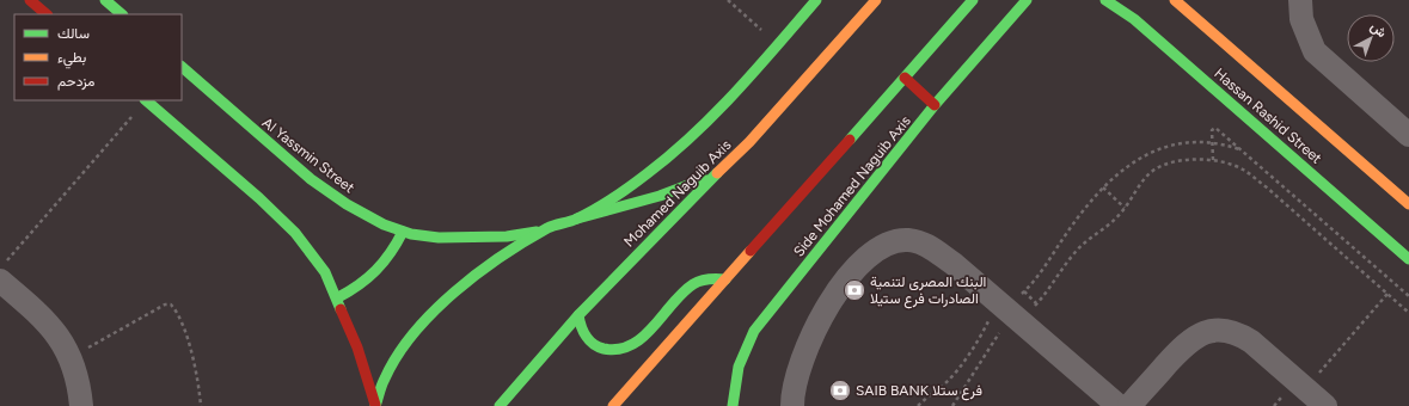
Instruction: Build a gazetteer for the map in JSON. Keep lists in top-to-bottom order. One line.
{"streets":{"street":["Hassan Rashid Street","Al Yassmin Street","Side Mohamed Naguib Axis","Mohamed Naguib Axis"]},"places":{"bank":["البنك المصرى لتنمية الصادرات فرع ستيلا","SAIB BANK فرع ستلا"]},"legend":["سالك","بطيء","مزدحم"],"north":"top right"}
